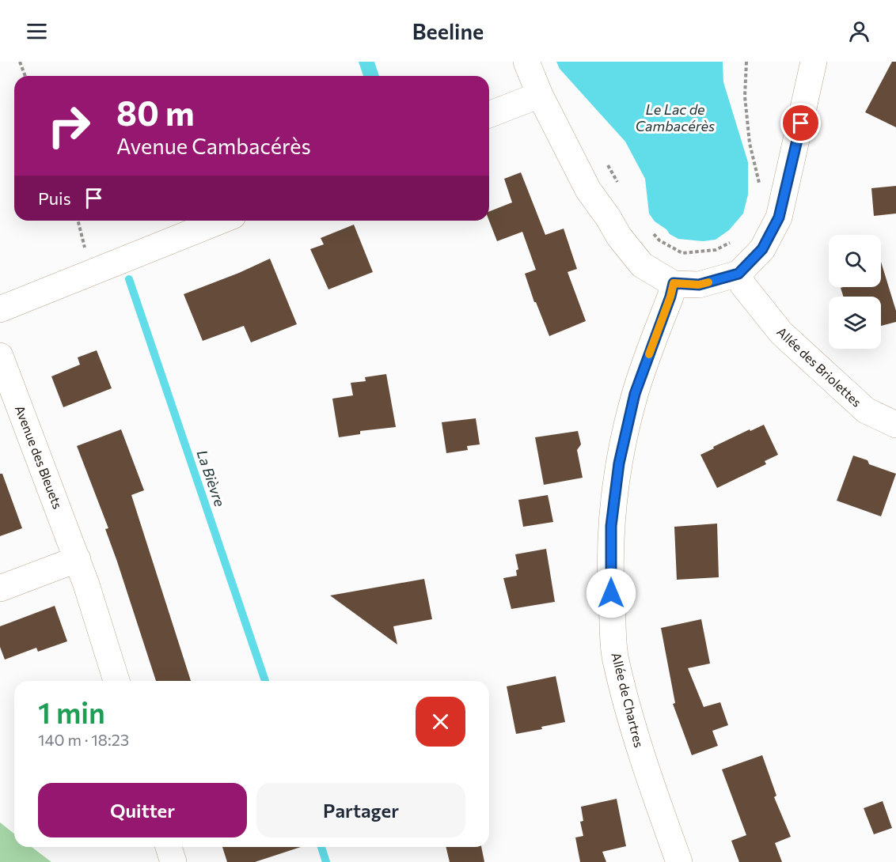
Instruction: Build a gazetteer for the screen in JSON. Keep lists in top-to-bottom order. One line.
{"streets":{"street":["Allée des Briolettes","Avenue des Bleuets","Allée de Chartres"]},"water":["Le Lac de Cambacérès","La Bièvre"],"page":{"header":"Beeline","turn":["80 m","Avenue Cambacérès"],"then":"Puis","heading":["1 min","140 m · 18:23"],"buttons":["Quitter","Partager"]}}
